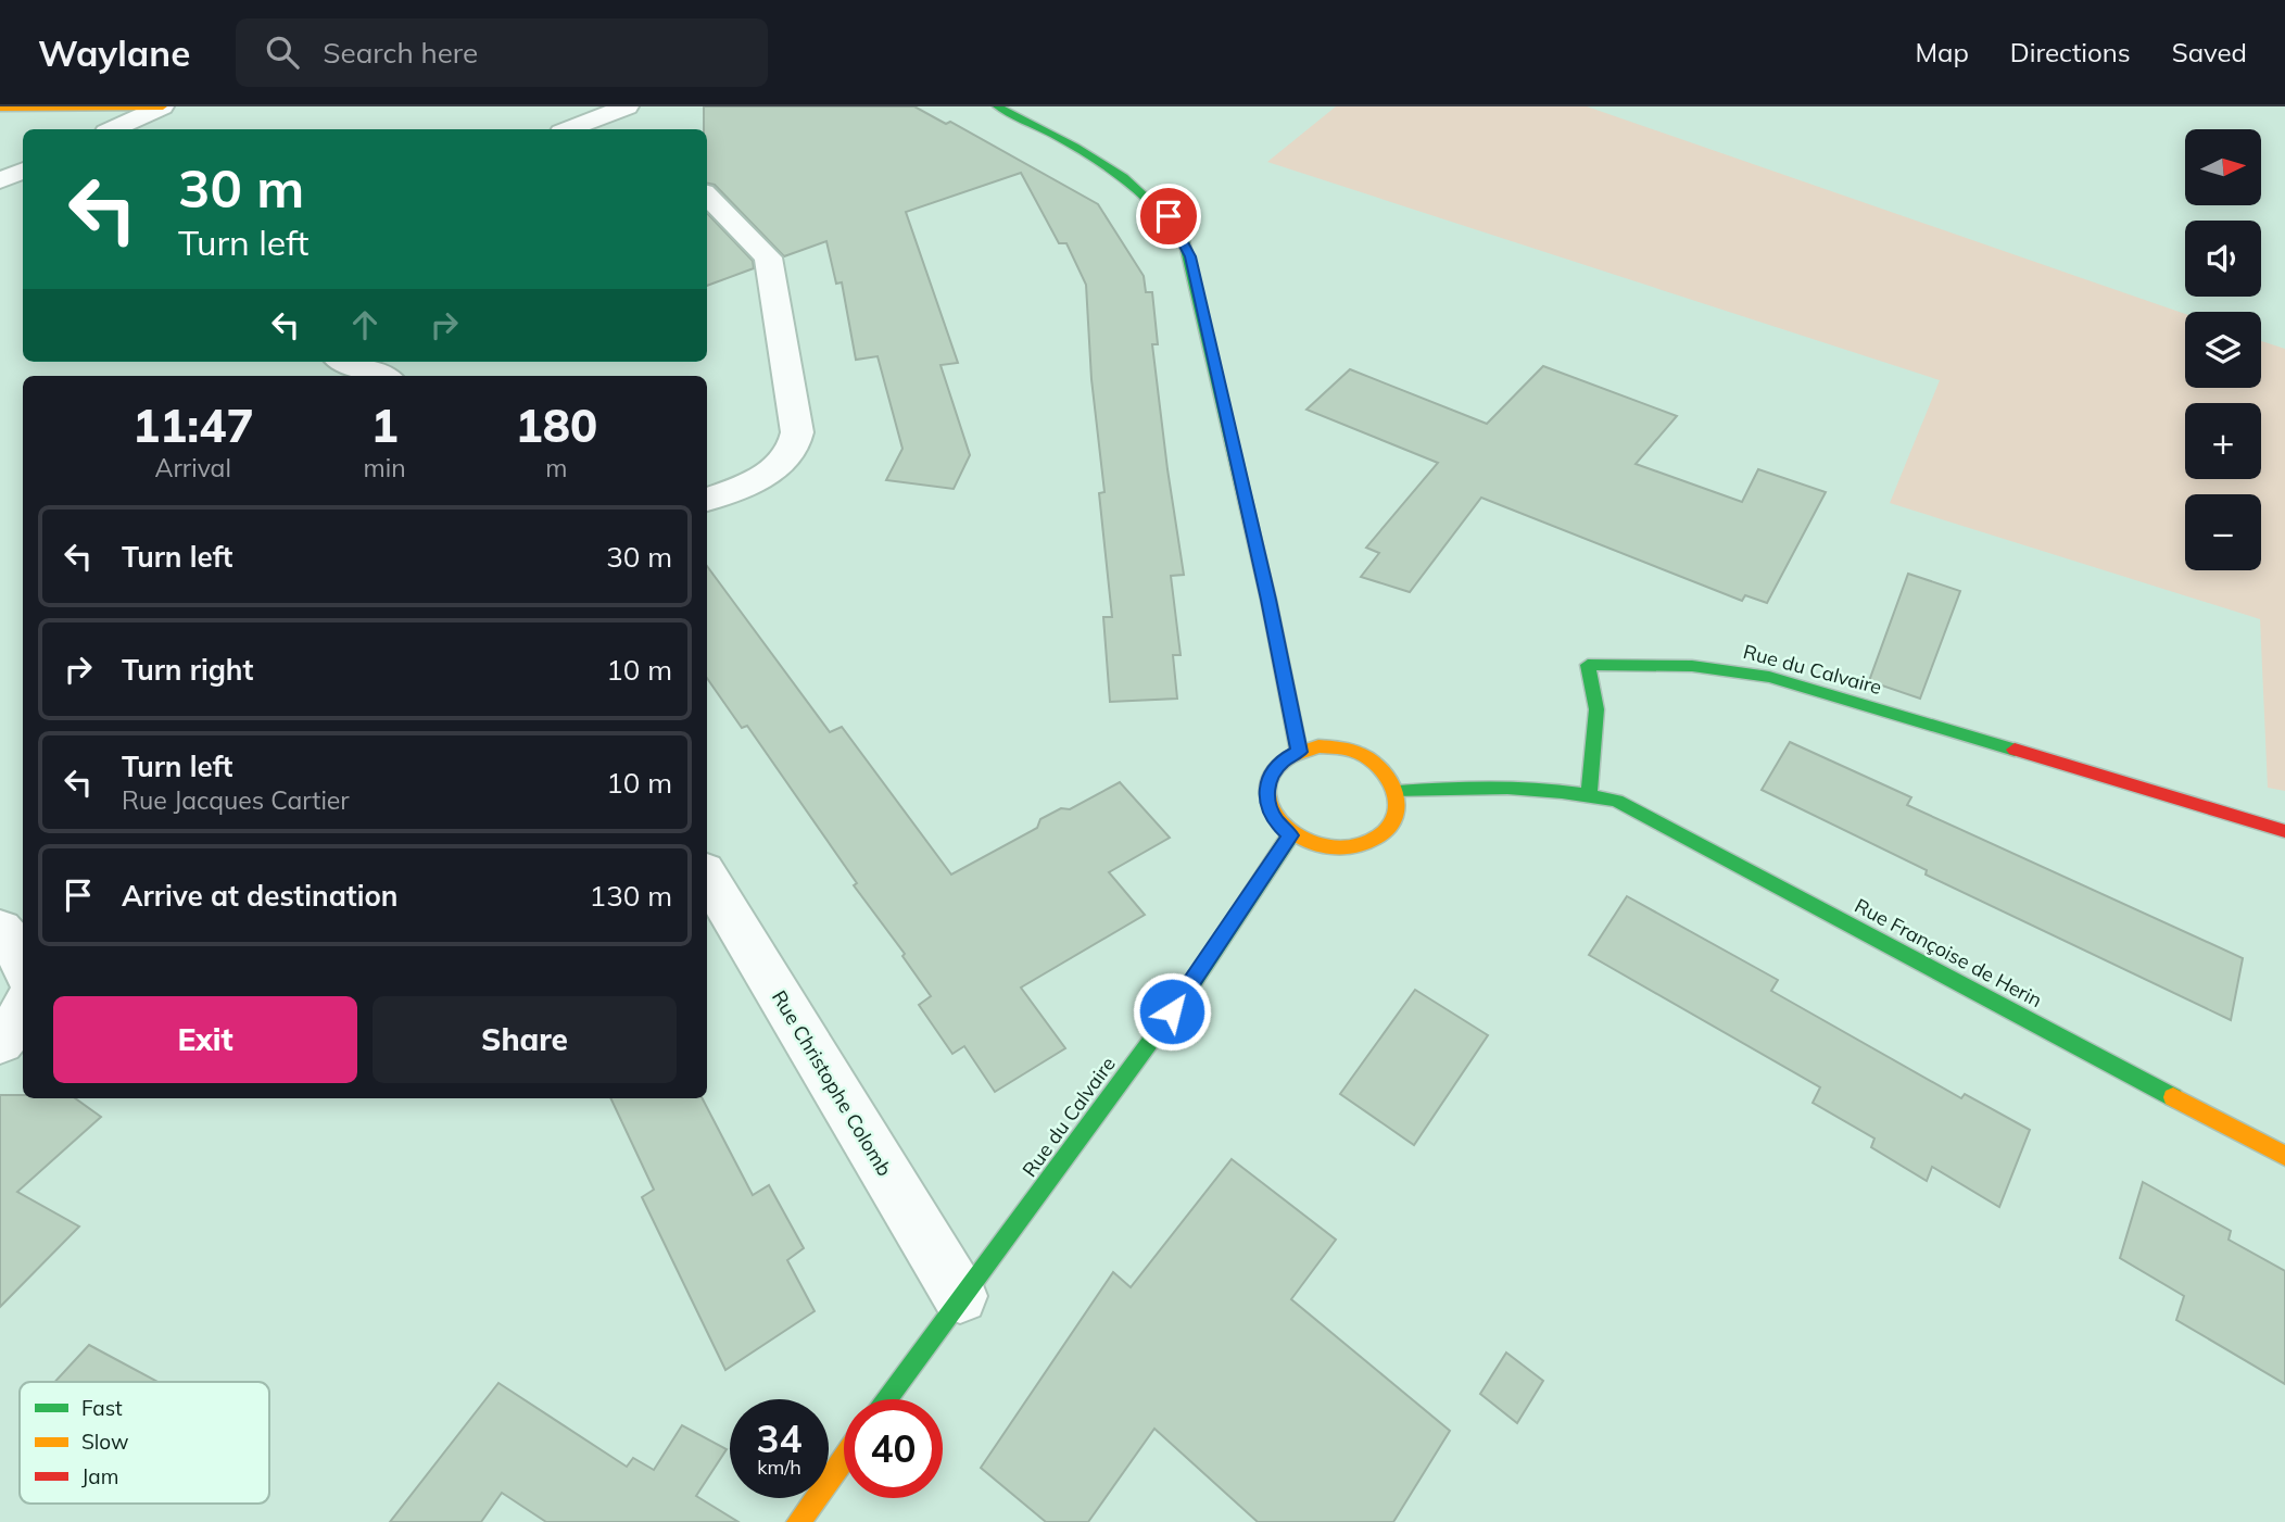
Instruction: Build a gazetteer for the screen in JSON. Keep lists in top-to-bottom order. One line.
{"streets":{"street":["Rue du Calvaire","Rue Françoise de Herin","Rue Christophe Colomb"]},"crossings":[["Rue du Calvaire","Rue Françoise de Herin"],["Rue du Calvaire","Rue Christophe Colomb"]],"legend":["Fast","Slow","Jam"],"north":"right","page":{"header":"Waylane","search":"Search here","nav":["Map","Directions","Saved"],"map_buttons":["+","−"],"turn":["30 m","Turn left"],"eta":["11:47","Arrival","1","min","180","m"],"list":[{"name":"Turn left","value":"30 m"},{"name":"Turn right","value":"10 m"},{"name":"Turn left","note":"Rue Jacques Cartier","value":"10 m"},{"name":"Arrive at destination","value":"130 m"}],"buttons":["Exit","Share"],"speed":"34 km/h","limit":"40"}}
